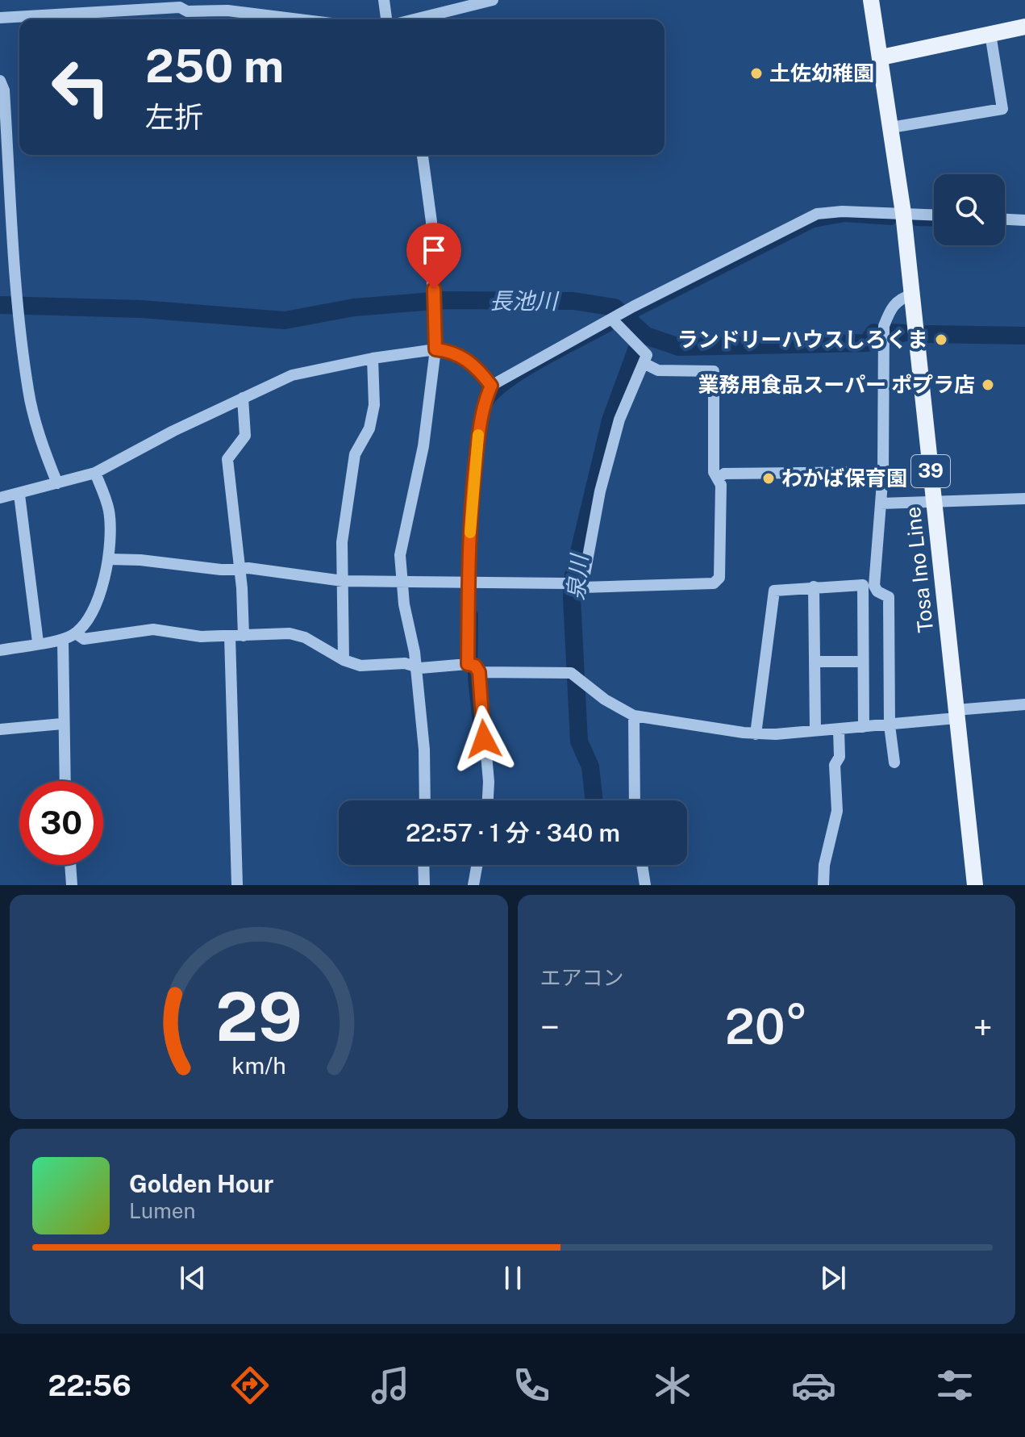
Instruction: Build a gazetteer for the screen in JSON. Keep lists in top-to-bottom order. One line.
{"streets":{"main road":["39","Tosa Ino Line"]},"water":["長池川","泉川"],"places":["土佐幼稚園","ランドリーハウスしろくま","業務用食品スーパー ポプラ店","わかば保育園"],"page":{"turn":["250 m","左折"],"limit":"30","trip":"22:57 · 1 分 · 340 m","tile":"エアコン","heat":["−","20°","+"],"song":["Golden Hour","Lumen"],"tabs":"22:56","gauge":["29","km/h"]}}
